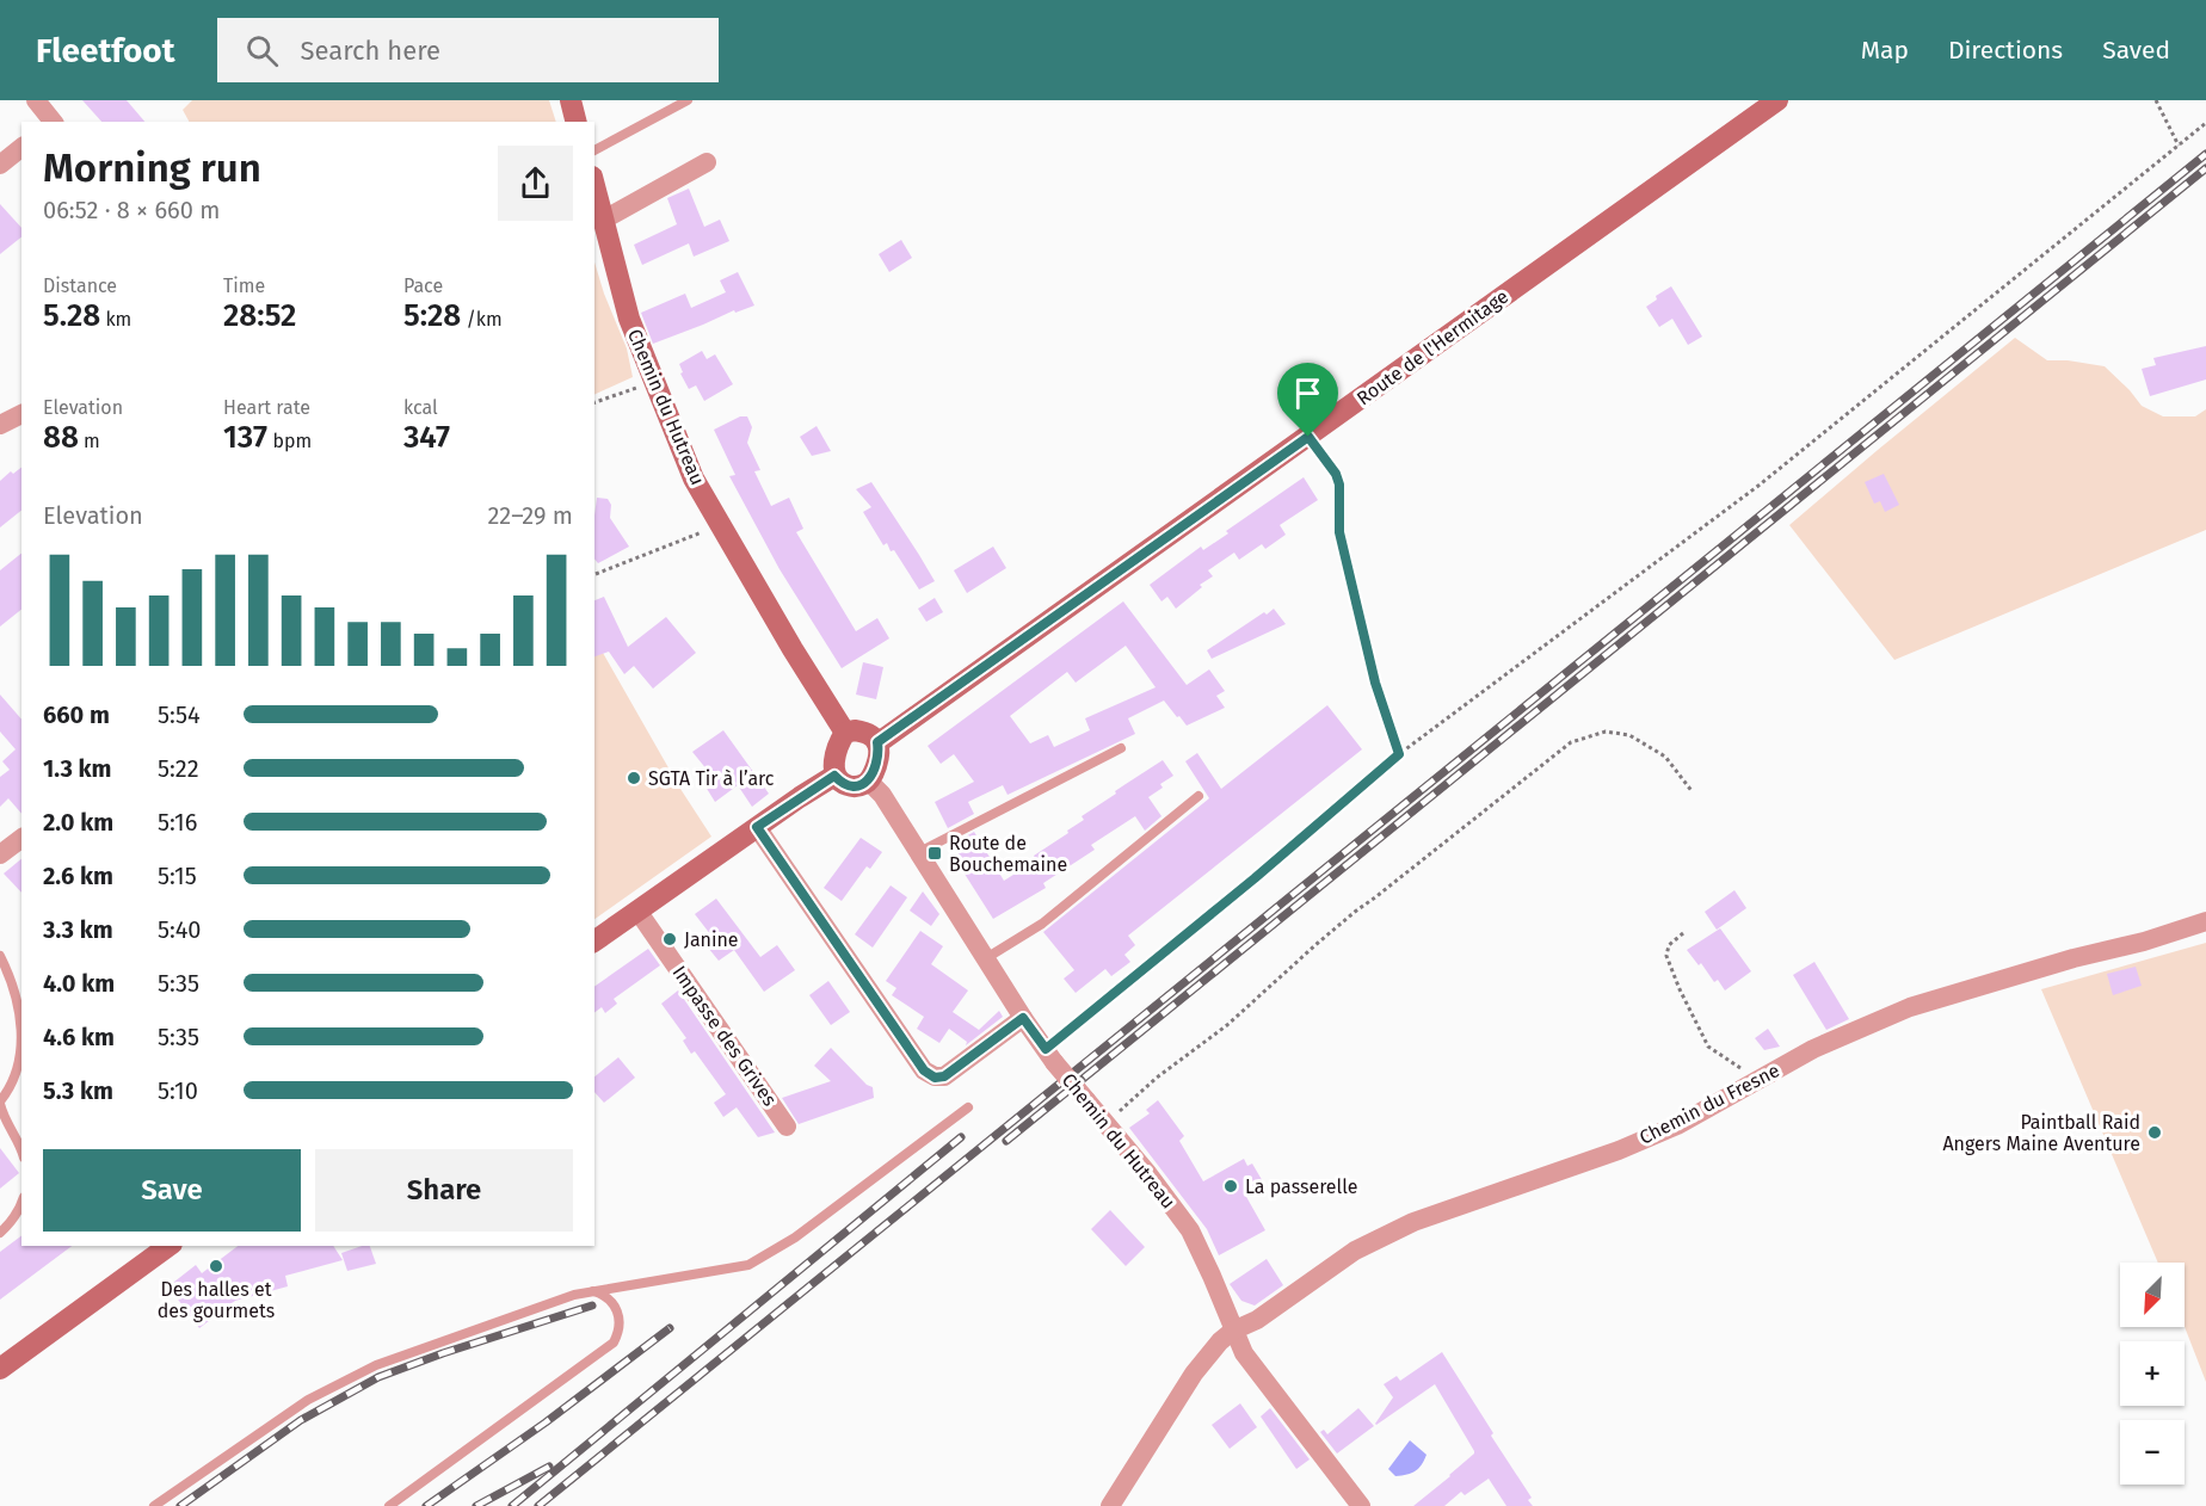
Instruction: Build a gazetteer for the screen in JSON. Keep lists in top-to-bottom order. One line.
{"streets":{"street":["Route de l'Hermitage","Chemin du Hutreau","Impasse des Grives","Chemin du Fresne"]},"crossings":[["Route de l'Hermitage","Chemin du Hutreau"],["Chemin du Hutreau","Chemin du Fresne"]],"places":{"other":["SGTA Tir à l’arc","Janine","Paintball Raid Angers Maine Aventure","La passerelle","Des halles et des gourmets"],"transit":["Route de Bouchemaine"]},"north":"bottom left","page":{"header":"Fleetfoot","search":"Search here","nav":["Map","Directions","Saved"],"heading":["Morning run","06:52 · 8 × 660 m"],"stats":[["Distance","5.28 km"],["Time","28:52"],["Pace","5:28 /km"],["Elevation","88 m"],["Heart rate","137 bpm"],["kcal","347"]],"chart":["Elevation","22–29 m"],"list":[{"name":"660 m","note":"5:54"},{"name":"1.3 km","note":"5:22"},{"name":"2.0 km","note":"5:16"},{"name":"2.6 km","note":"5:15"},{"name":"3.3 km","note":"5:40"},{"name":"4.0 km","note":"5:35"},{"name":"4.6 km","note":"5:35"},{"name":"5.3 km","note":"5:10"}],"buttons":["Save","Share"],"map_buttons":["+","−"]}}
